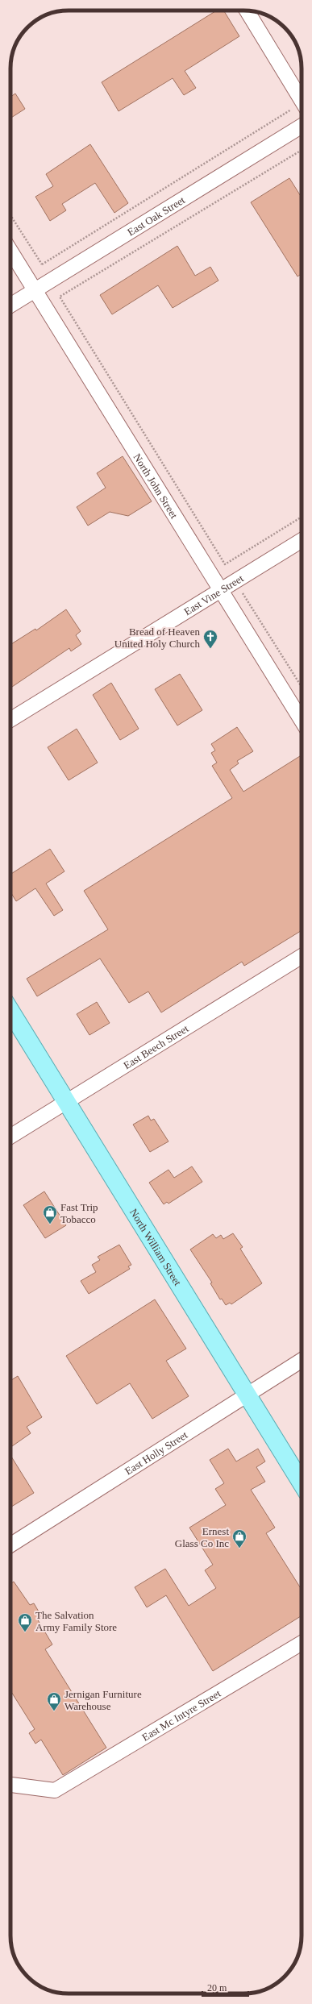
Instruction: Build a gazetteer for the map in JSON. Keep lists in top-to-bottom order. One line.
{"streets":{"main road":["North William Street"],"street":["East Oak Street","North John Street","East Vine Street","East Beech Street","East Holly Street","East Mc Intyre Street"]},"crossings":[["East Oak Street","North John Street"],["North John Street","East Vine Street"],["East Beech Street","North William Street"],["North William Street","East Holly Street"]],"places":{"church":["Bread of Heaven United Holy Church"],"shop":["Fast Trip Tobacco","Ernest Glass Co Inc","The Salvation Army Family Store","Jernigan Furniture Warehouse"]},"scale_bar":"20 m"}
